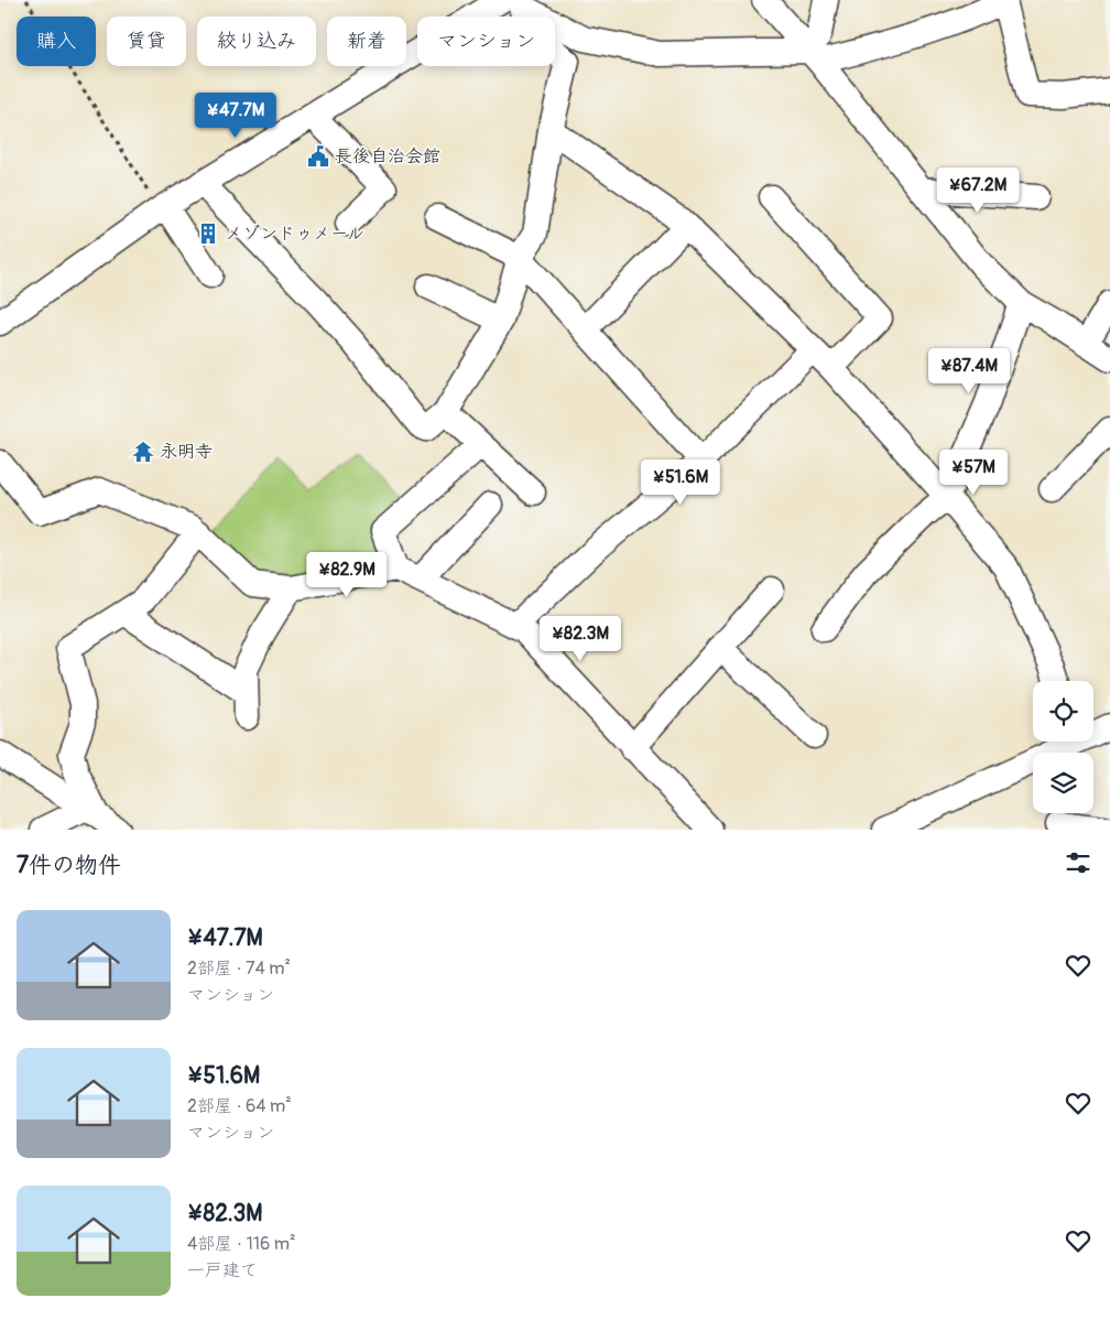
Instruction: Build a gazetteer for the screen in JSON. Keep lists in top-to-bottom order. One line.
{"places":{"public building":["長後自治会館"],"building":["メゾンドゥメール"],"temple":["永明寺"]},"page":{"chip":["購入","賃貸","絞り込み","新着","マンション"],"price":["¥47.7M","¥67.2M","¥87.4M","¥57M","¥51.6M","¥82.9M","¥82.3M"],"heading":"7件の物件","list":[{"name":"¥47.7M","note":"2部屋 · 74 m² · マンション"},{"name":"¥51.6M","note":"2部屋 · 64 m² · マンション"},{"name":"¥82.3M","note":"4部屋 · 116 m² · 一戸建て"}]}}
